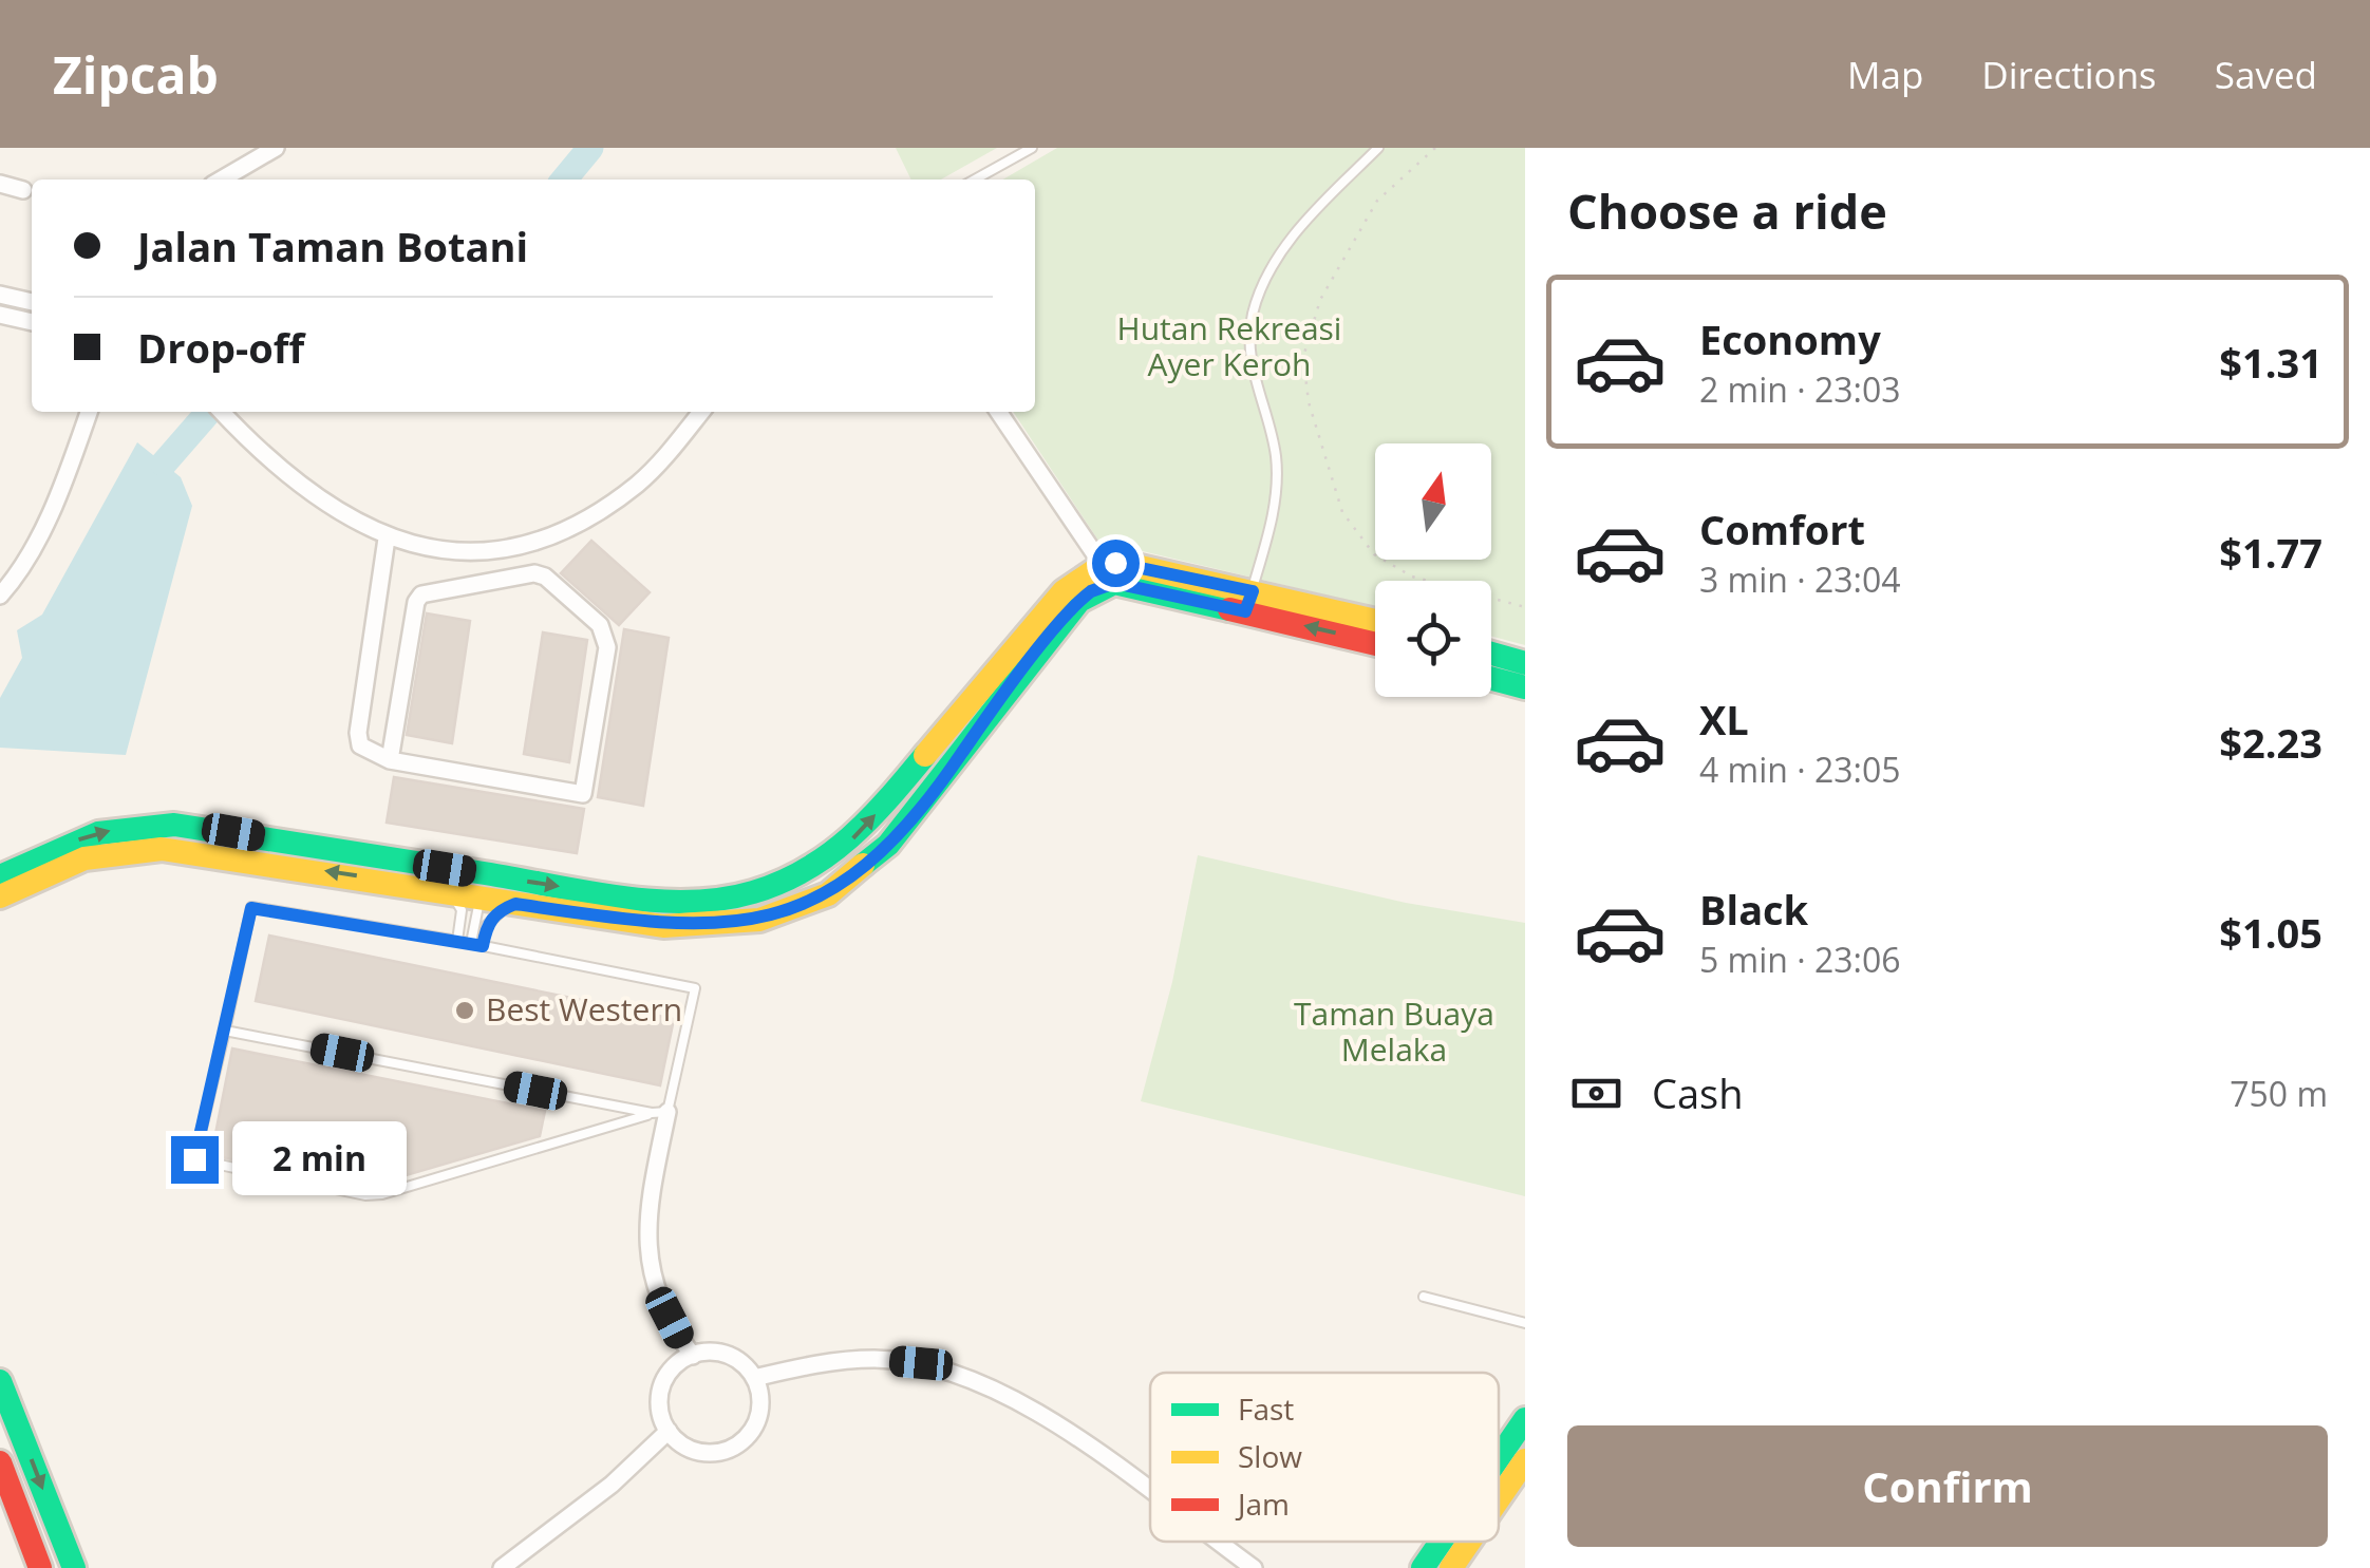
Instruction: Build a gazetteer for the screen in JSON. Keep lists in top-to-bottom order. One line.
{"parks":["Hutan Rekreasi Ayer Keroh","Taman Buaya Melaka"],"places":["Best Western"],"legend":["Fast","Slow","Jam"],"north":"top","page":{"header":"Zipcab","nav":["Map","Directions","Saved"],"heading":"Choose a ride","banner":["Jalan Taman Botani","Drop-off"],"list":[{"name":"Economy","note":"2 min · 23:03","value":"$1.31"},{"name":"Comfort","note":"3 min · 23:04","value":"$1.77"},{"name":"XL","note":"4 min · 23:05","value":"$2.23"},{"name":"Black","note":"5 min · 23:06","value":"$1.05"}],"pay":["Cash","750 m"],"bubble":"2 min","buttons":"Confirm"}}
